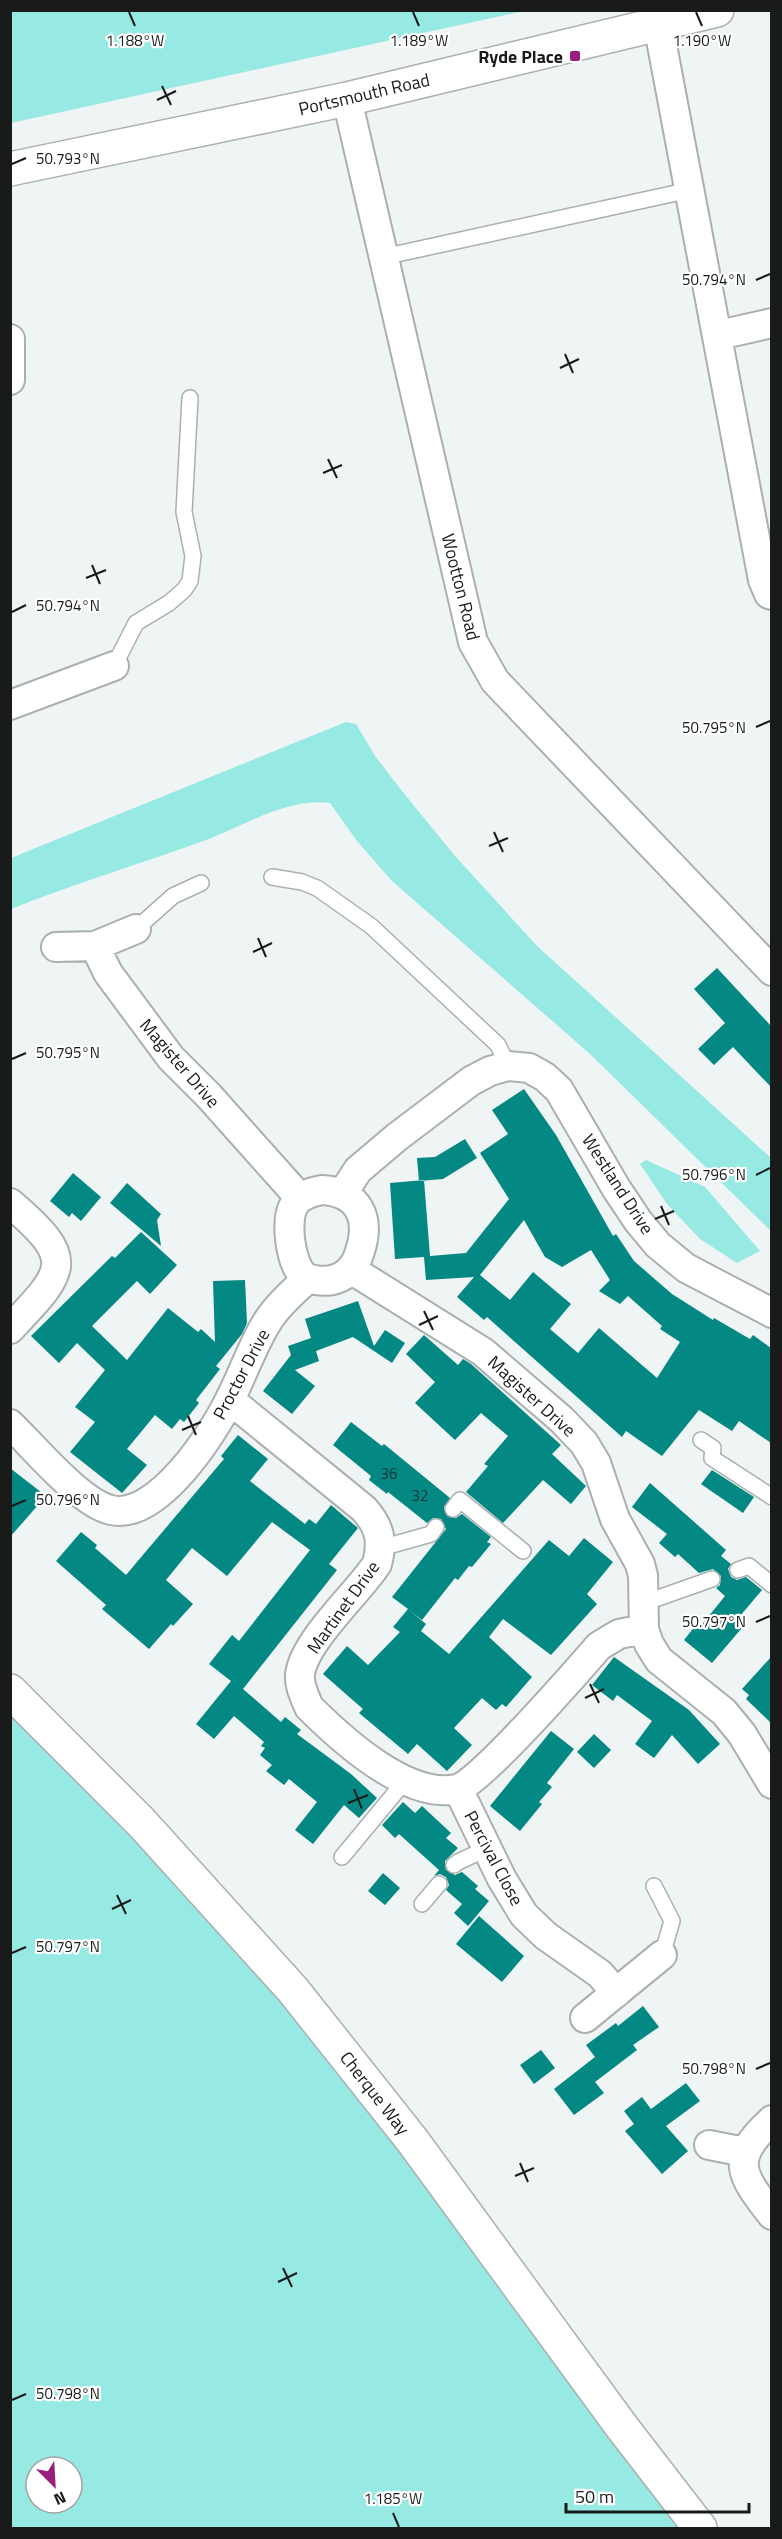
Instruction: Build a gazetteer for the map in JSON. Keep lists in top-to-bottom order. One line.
{"streets":{"street":["Portsmouth Road","Wootton Road","Magister Drive","Westland Drive","Proctor Drive","Martinet Drive","Percival Close","Cherque Way"]},"crossings":[["Portsmouth Road","Wootton Road"],["Magister Drive","Proctor Drive"],["Proctor Drive","Martinet Drive"],["Martinet Drive","Percival Close"]],"places":{"transit":["Ryde Place"]},"house_numbers":["36","32"],"scale_bar":"50 m","north":"bottom right","coordinates":["1.188°W","1.189°W","1.190°W","50.793°N","50.794°N","50.795°N","50.796°N","50.797°N","50.798°N","1.185°W"]}
